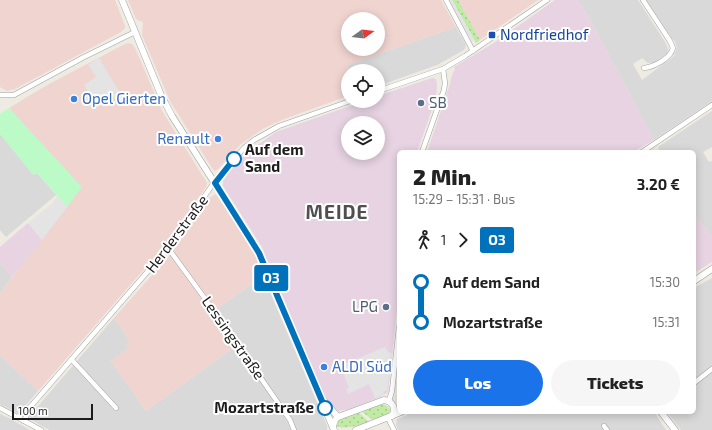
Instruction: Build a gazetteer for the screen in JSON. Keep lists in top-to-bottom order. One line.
{"streets":{"street":["Herderstraße","Lessingstraße"]},"crossings":[["Herderstraße","Lessingstraße"]],"districts":["MEIDE"],"places":{"transit":["Nordfriedhof"],"other":["Opel Gierten","SB","Renault","Auf dem Sand","LPG","ALDI Süd","Mozartstraße"]},"lines":["bus line O3"],"scale_bar":"100 m","north":"right","page":{"on_map":"O3","heading":["2 Min.","15:29 – 15:31 · Bus","3.20 €"],"legs":["1","O3"],"list":[{"name":"Auf dem Sand","value":"15:30"},{"name":"Mozartstraße","value":"15:31"}],"buttons":["Los","Tickets"],"scale":"100 m"}}
